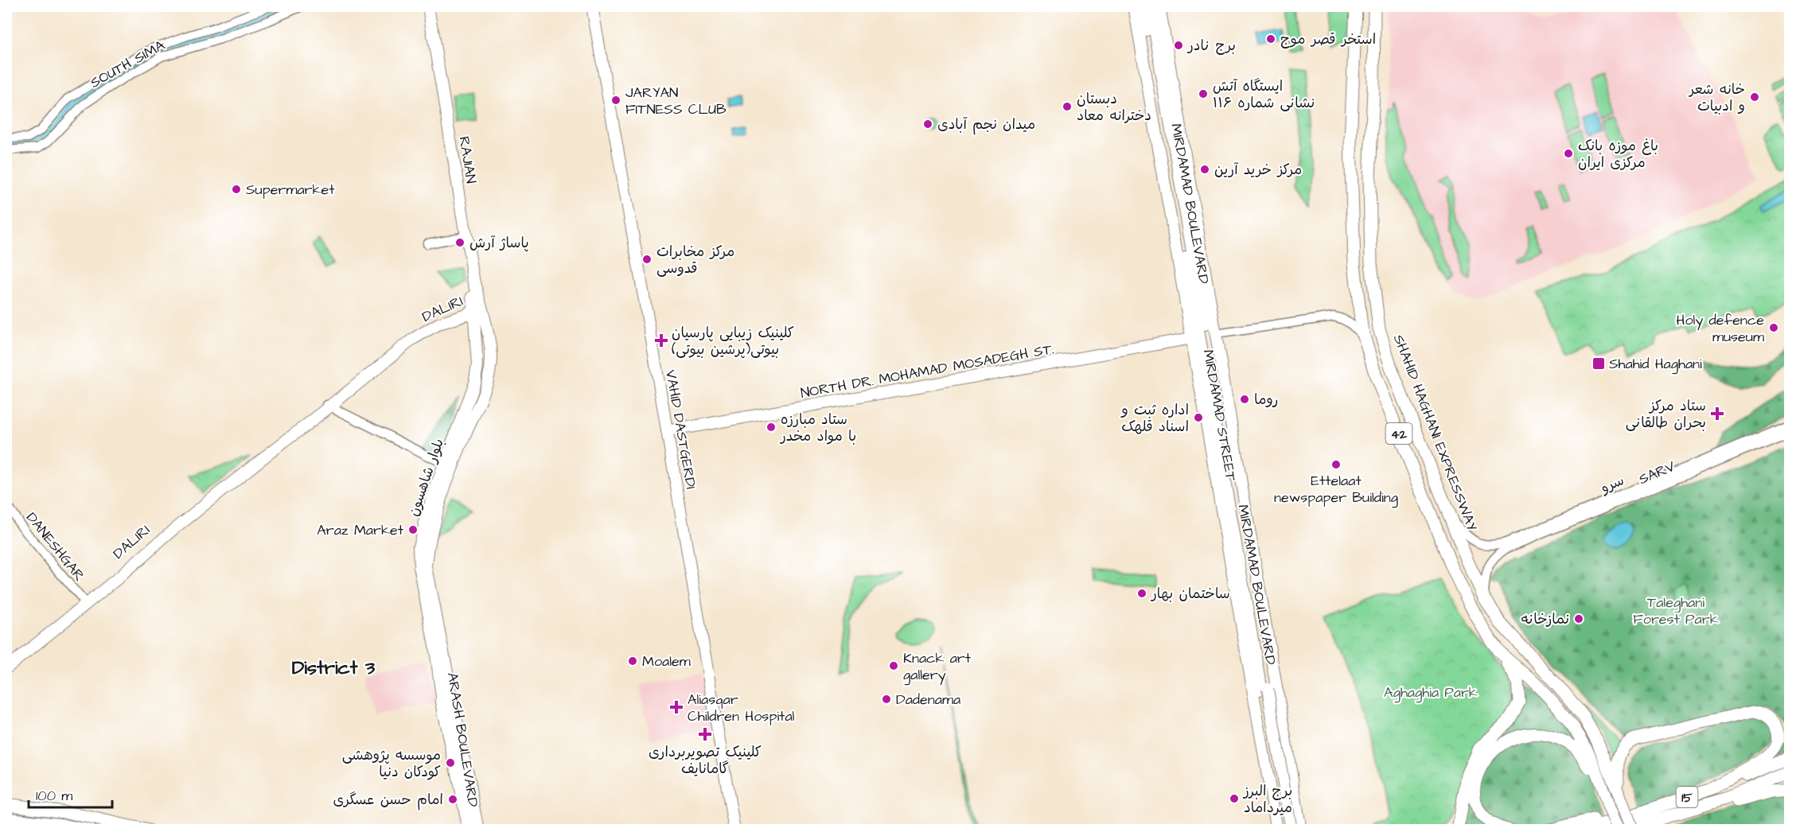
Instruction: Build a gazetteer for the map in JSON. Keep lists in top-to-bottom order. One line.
{"streets":{"highway":["SHAHID HAGHANI EXPRESSWAY","42","15"],"main road":["RAJIAN","MIRDAMAD BOULEVARD","DALIRI","NORTH DR. MOHAMAD MOSADEGH ST.","MIRDAMAD STREET","VAHID DASTGERDI","بلوار شاهسون","ARASH BOULEVARD"],"street":["SOUTH SIMA","SARV","سرو","DANESHGAR"]},"crossings":[["RAJIAN","DALIRI"],["RAJIAN","بلوار شاهسون"],["MIRDAMAD BOULEVARD","MIRDAMAD STREET"],["DALIRI","بلوار شاهسون"],["DALIRI","DANESHGAR"],["NORTH DR. MOHAMAD MOSADEGH ST.","MIRDAMAD STREET"],["NORTH DR. MOHAMAD MOSADEGH ST.","VAHID DASTGERDI"],["SHAHID HAGHANI EXPRESSWAY","42"],["SHAHID HAGHANI EXPRESSWAY","SARV"],["SHAHID HAGHANI EXPRESSWAY","سرو"],["42","15"],["بلوار شاهسون","ARASH BOULEVARD"]],"districts":["District 3"],"parks":["Taleghani Forest Park","Aghaghia Park"],"places":{"other":["استخر قصر موج","برج نادر","ایستگاه آتش نشانی شماره ۱۱۶","خانه شعر و ادبیات","JARYAN FITNESS CLUB","دبستان دخترانه معاد","میدان نجم آبادی","باغ موزه بانک مرکزی ایران","مرکز خرید آرین","Supermarket","پاساژ آرش","مرکز مخابرات قدوسی","Holy defence museum","روما","اداره ثبت و اسناد قلهک","ستاد مبارزه با مواد مخدر","Ettelaat newspaper Building","Araz Market","ساختمان بهار","نمازخانه","Moalem","Knack art gallery","Dadenama","موسسه پژوهشی کودکان دنیا","برج البرز میرداماد","امام حسن عسگری"],"health":["کلینیک زیبایی پارسیان بیوتی(پرشین بیوتی)","ستاد مرکز بحران طالقانی","Aliasqar Children Hospital","کلینیک تصویربرداری گامانایف"],"transit":["Shahid Haghani"]},"scale_bar":"100 m"}
